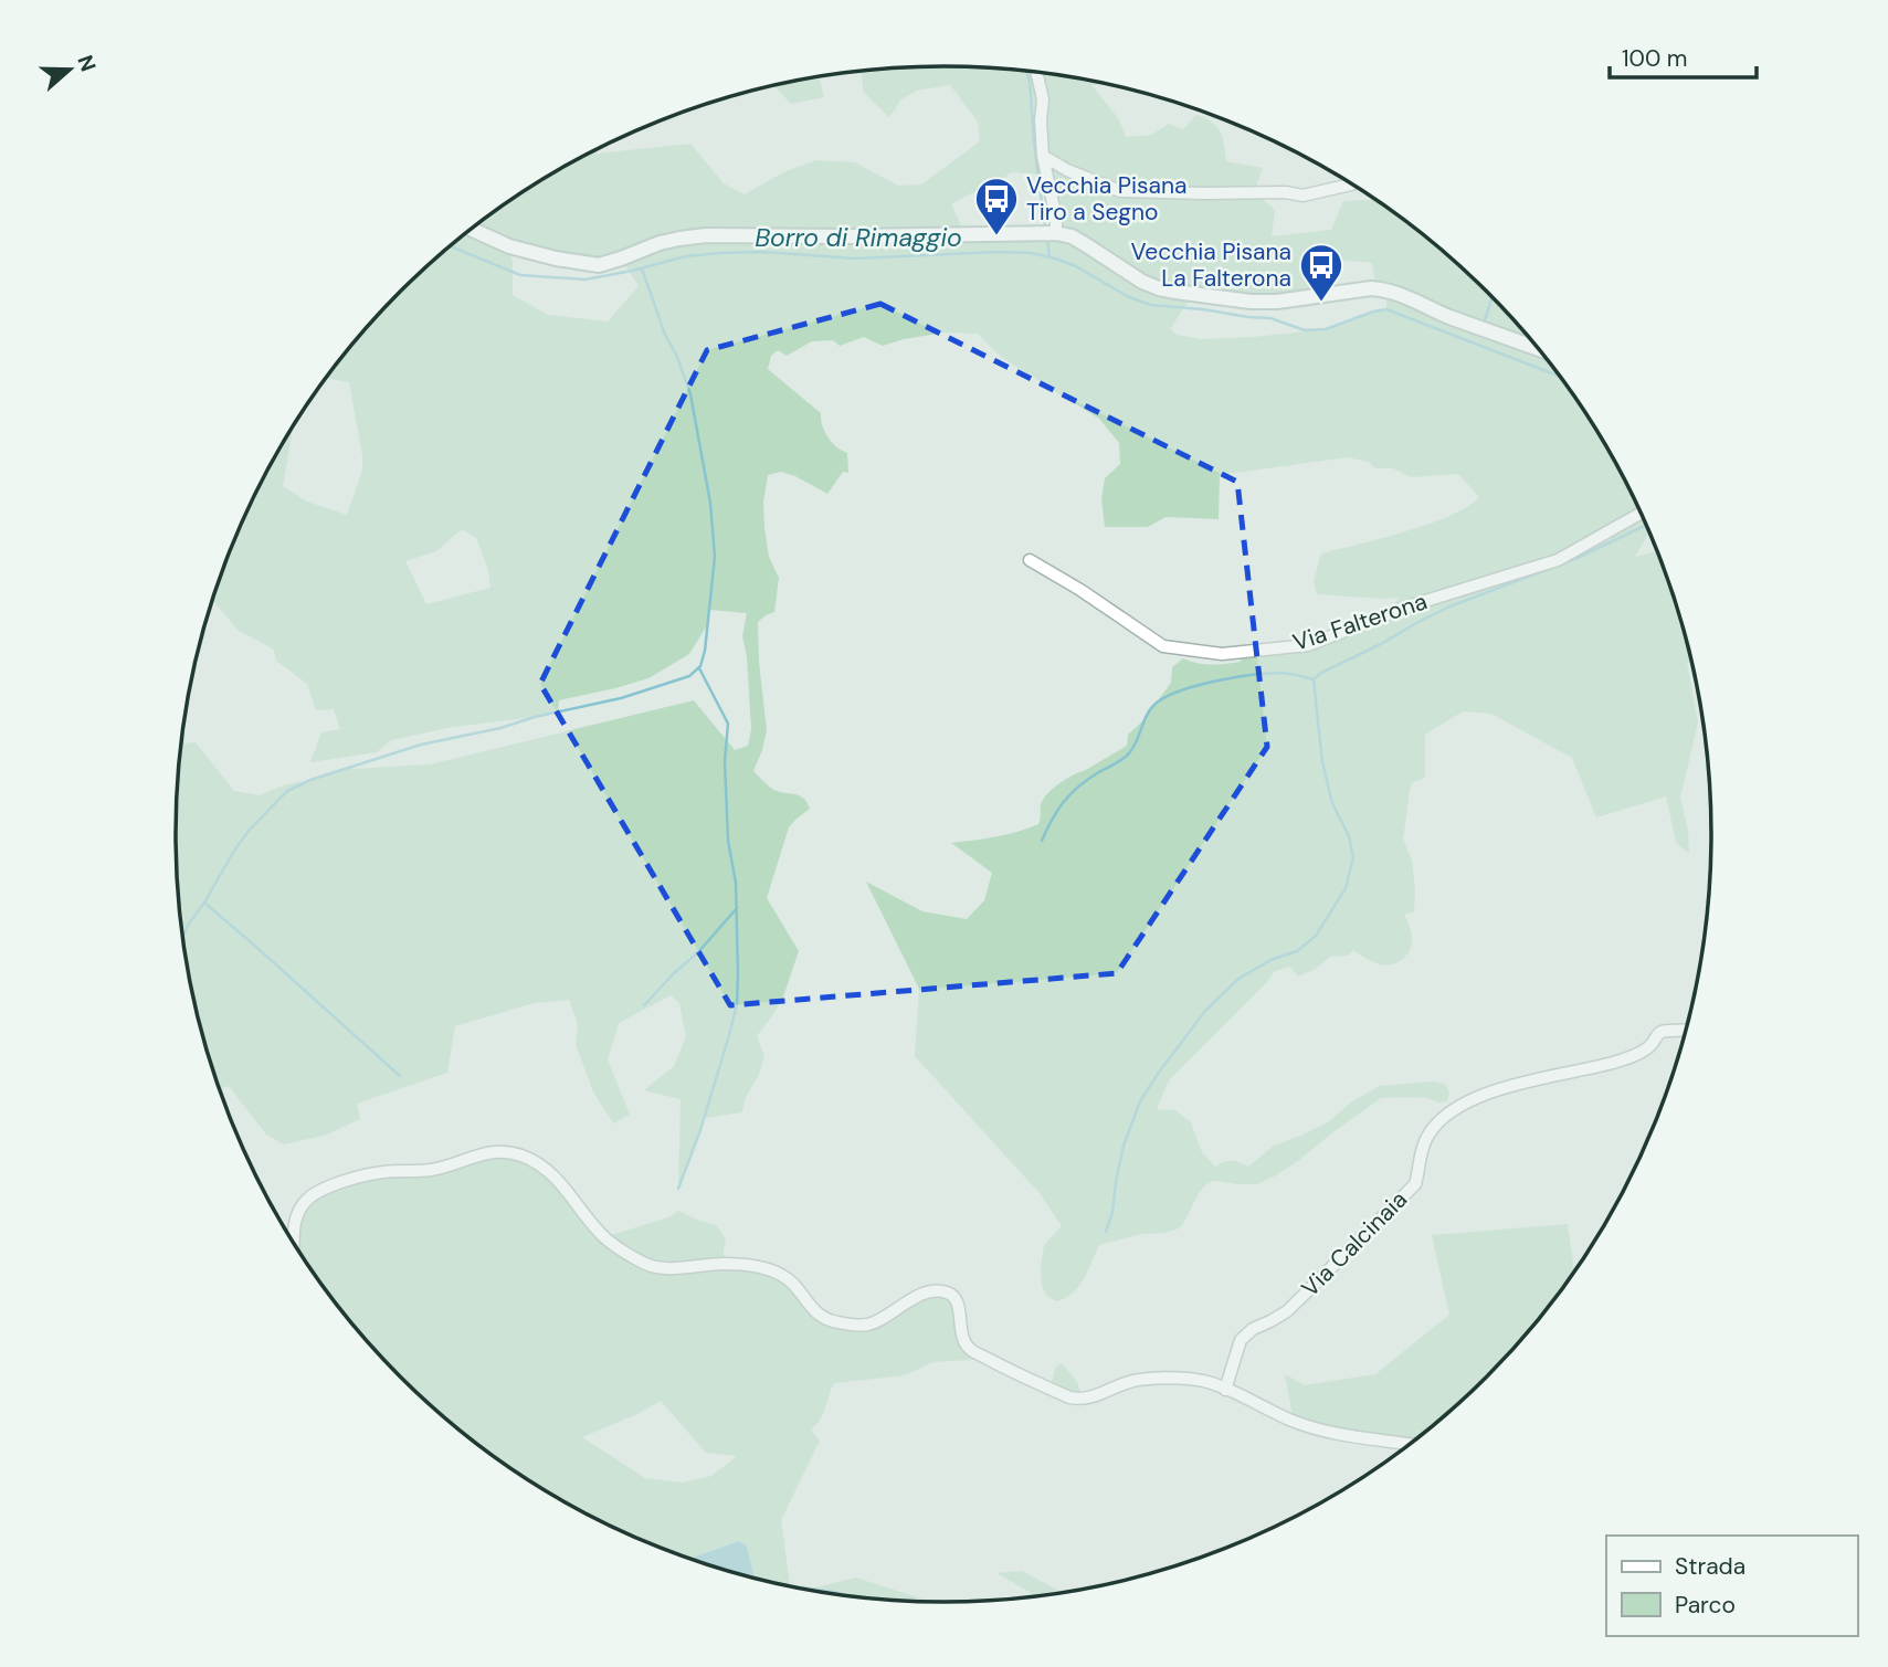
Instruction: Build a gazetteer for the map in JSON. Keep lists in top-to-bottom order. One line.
{"streets":{"street":["Via Falterona","Via Calcinaia"]},"water":["Borro di Rimaggio"],"places":{"bus stop":["Vecchia Pisana Tiro a Segno","Vecchia Pisana La Falterona"]},"legend":["Strada","Parco"],"scale_bar":"100 m","north":"right"}
